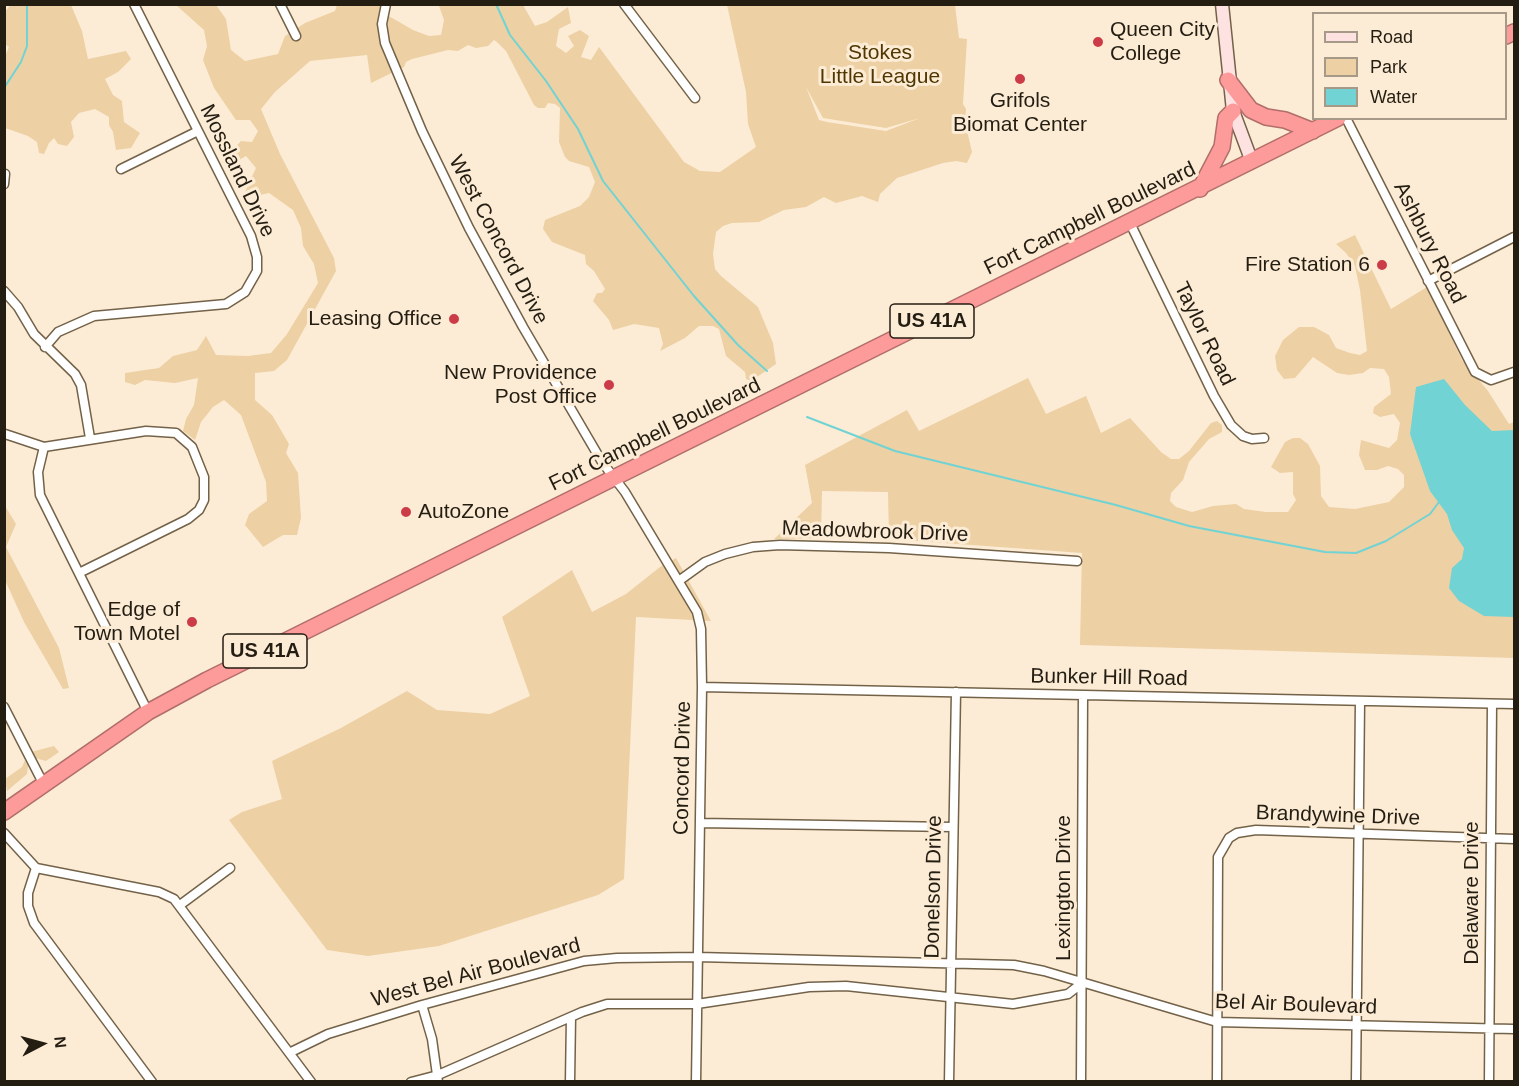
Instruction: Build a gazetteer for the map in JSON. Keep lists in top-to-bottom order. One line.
{"streets":{"highway":["Fort Campbell Boulevard","US 41A"],"street":["Mossland Drive","West Concord Drive","Ashbury Road","Taylor Road","Meadowbrook Drive","Bunker Hill Road","Concord Drive","Brandywine Drive","Donelson Drive","Lexington Drive","Delaware Drive","West Bel Air Boulevard","Bel Air Boulevard"]},"crossings":[["Fort Campbell Boulevard","West Concord Drive"],["Fort Campbell Boulevard","Taylor Road"],["Fort Campbell Boulevard","Concord Drive"],["West Concord Drive","Concord Drive"],["Meadowbrook Drive","Concord Drive"],["Bunker Hill Road","Concord Drive"],["Bunker Hill Road","Donelson Drive"],["Bunker Hill Road","Lexington Drive"],["Bunker Hill Road","Delaware Drive"],["Concord Drive","West Bel Air Boulevard"],["Brandywine Drive","Delaware Drive"],["Brandywine Drive","Bel Air Boulevard"],["Donelson Drive","West Bel Air Boulevard"],["Lexington Drive","West Bel Air Boulevard"],["Lexington Drive","Bel Air Boulevard"],["Delaware Drive","Bel Air Boulevard"],["West Bel Air Boulevard","Bel Air Boulevard"]],"parks":["Stokes Little League"],"places":["Queen City College","Grifols Biomat Center","Fire Station 6","Leasing Office","New Providence Post Office","AutoZone","Edge of Town Motel"],"legend":["Road","Park","Water"],"north":"right"}
